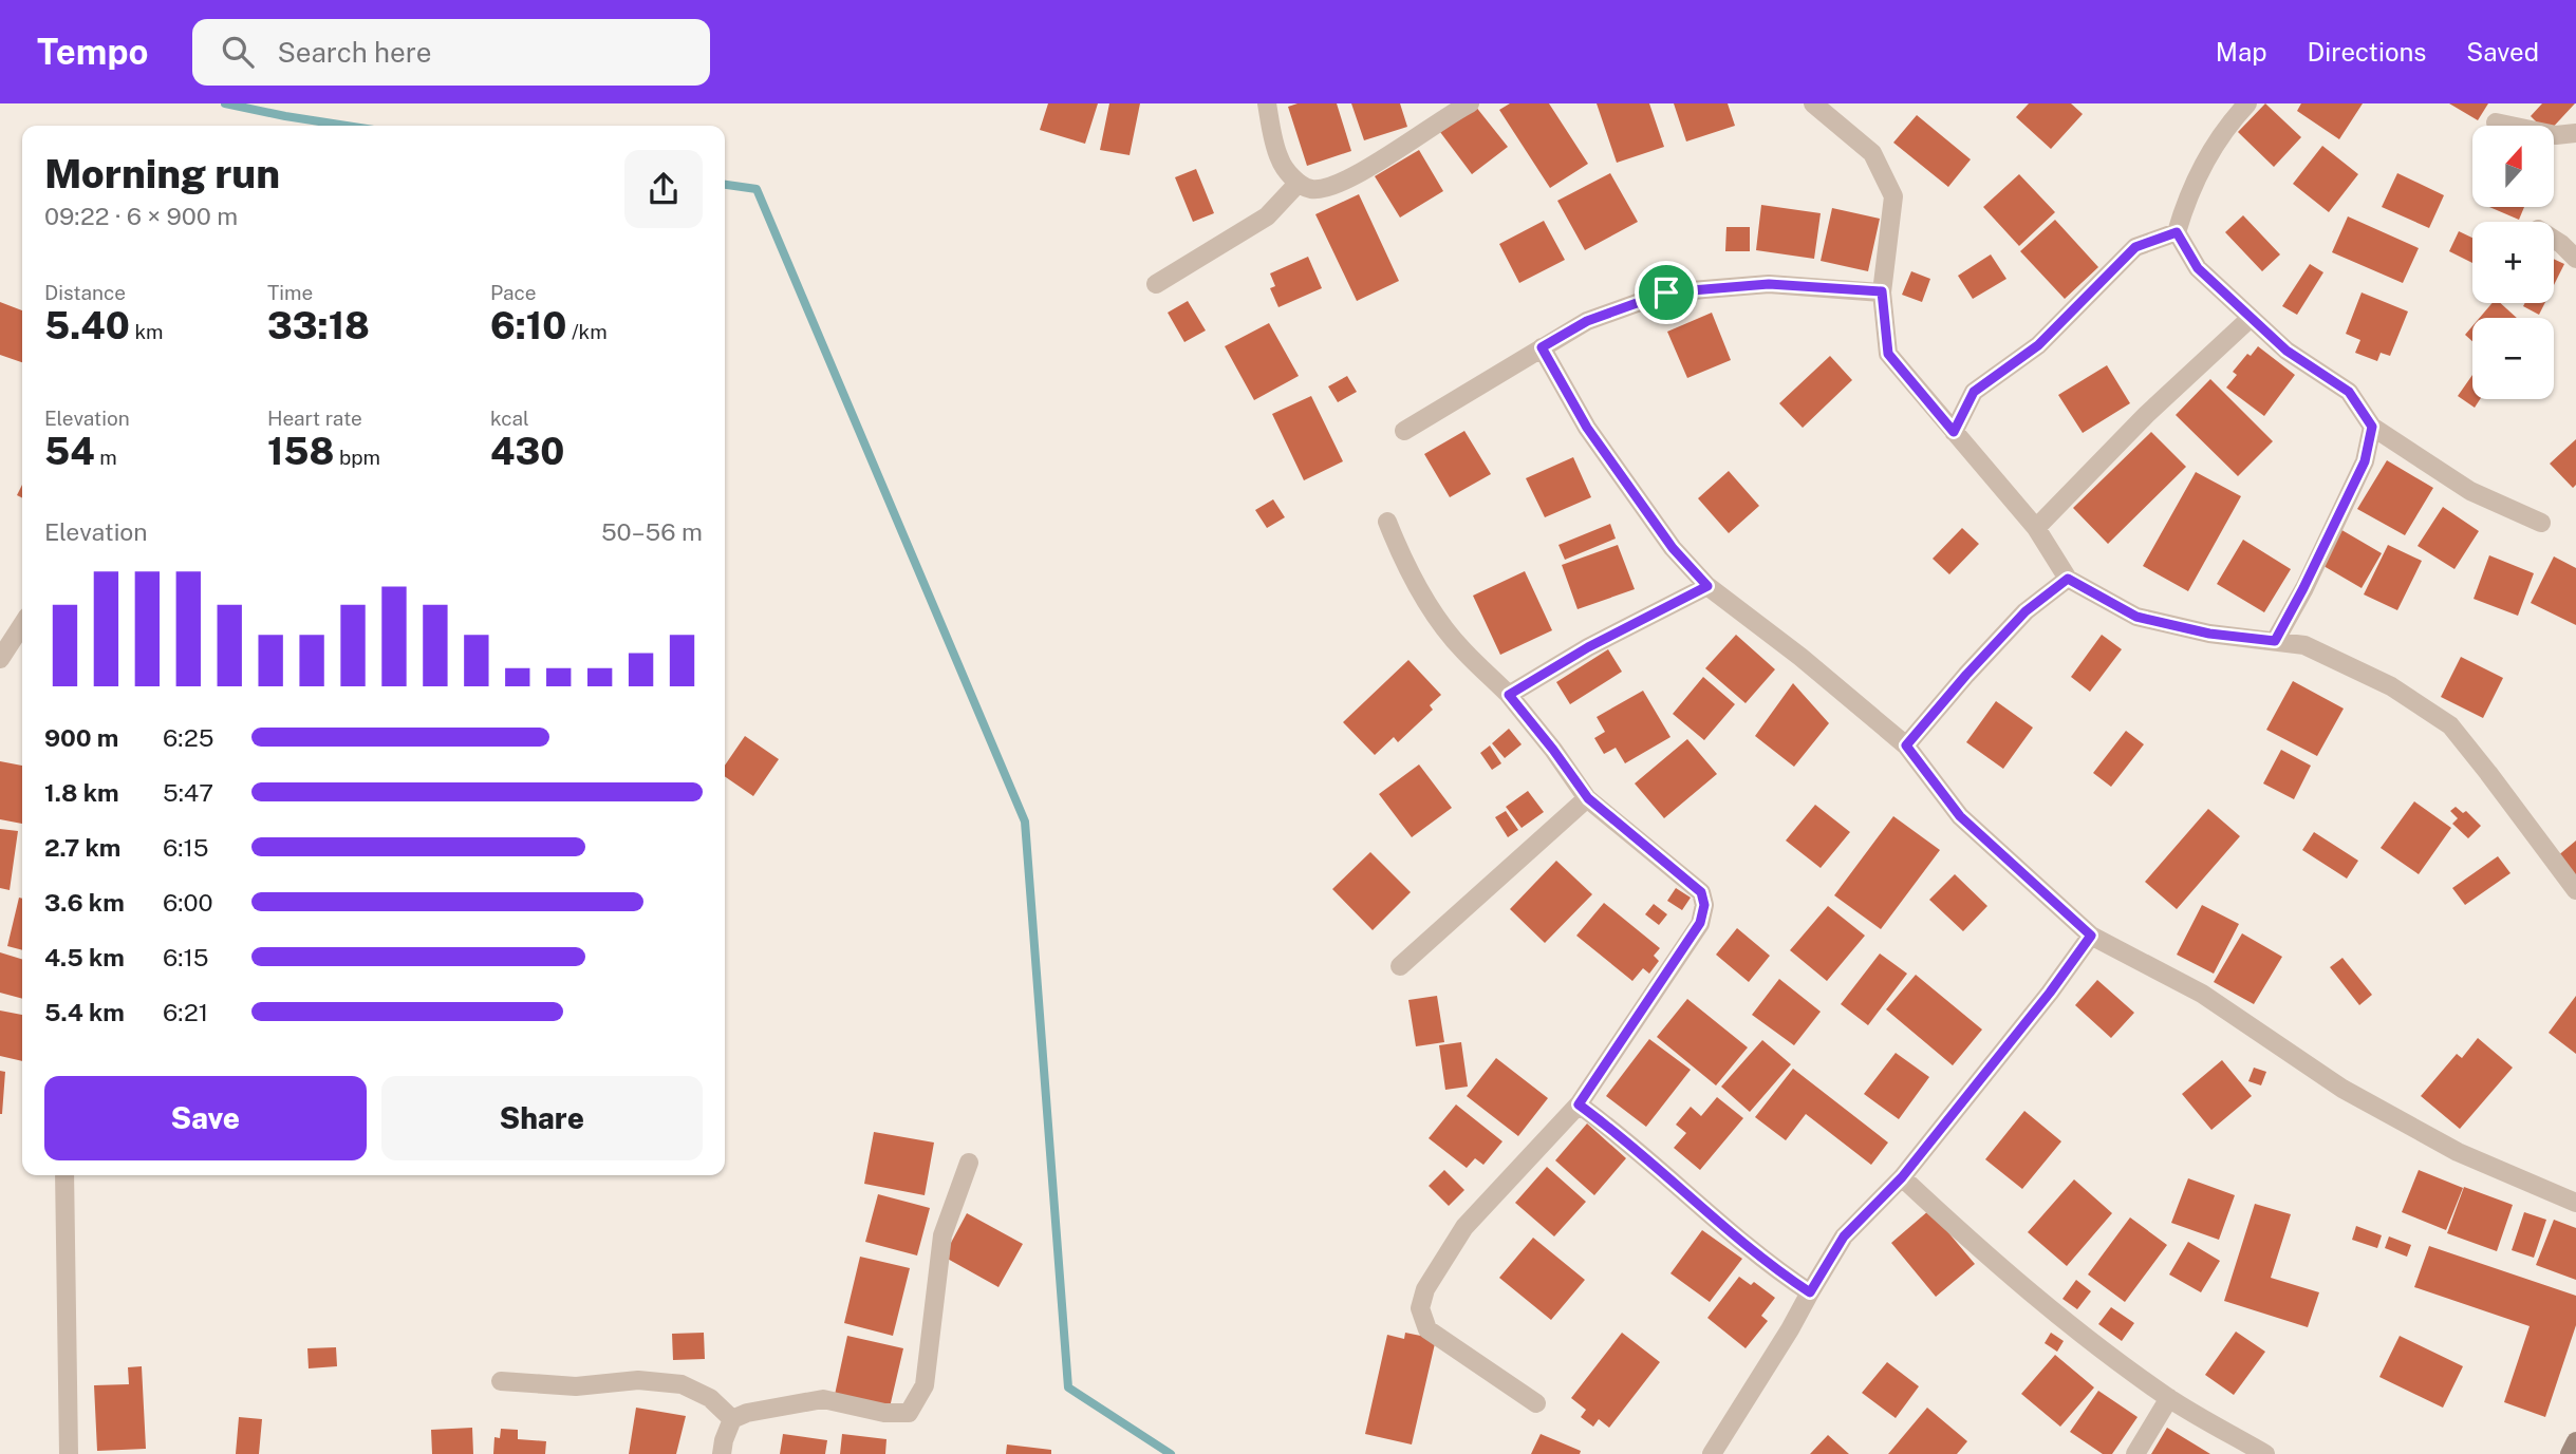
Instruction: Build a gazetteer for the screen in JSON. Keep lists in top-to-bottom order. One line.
{"north":"top","page":{"header":"Tempo","search":"Search here","nav":["Map","Directions","Saved"],"map_buttons":["+","−"],"heading":["Morning run","09:22 · 6 × 900 m"],"stats":[["Distance","5.40 km"],["Time","33:18"],["Pace","6:10 /km"],["Elevation","54 m"],["Heart rate","158 bpm"],["kcal","430"]],"chart":["Elevation","50–56 m"],"list":[{"name":"900 m","note":"6:25"},{"name":"1.8 km","note":"5:47"},{"name":"2.7 km","note":"6:15"},{"name":"3.6 km","note":"6:00"},{"name":"4.5 km","note":"6:15"},{"name":"5.4 km","note":"6:21"}],"buttons":["Save","Share"]}}
